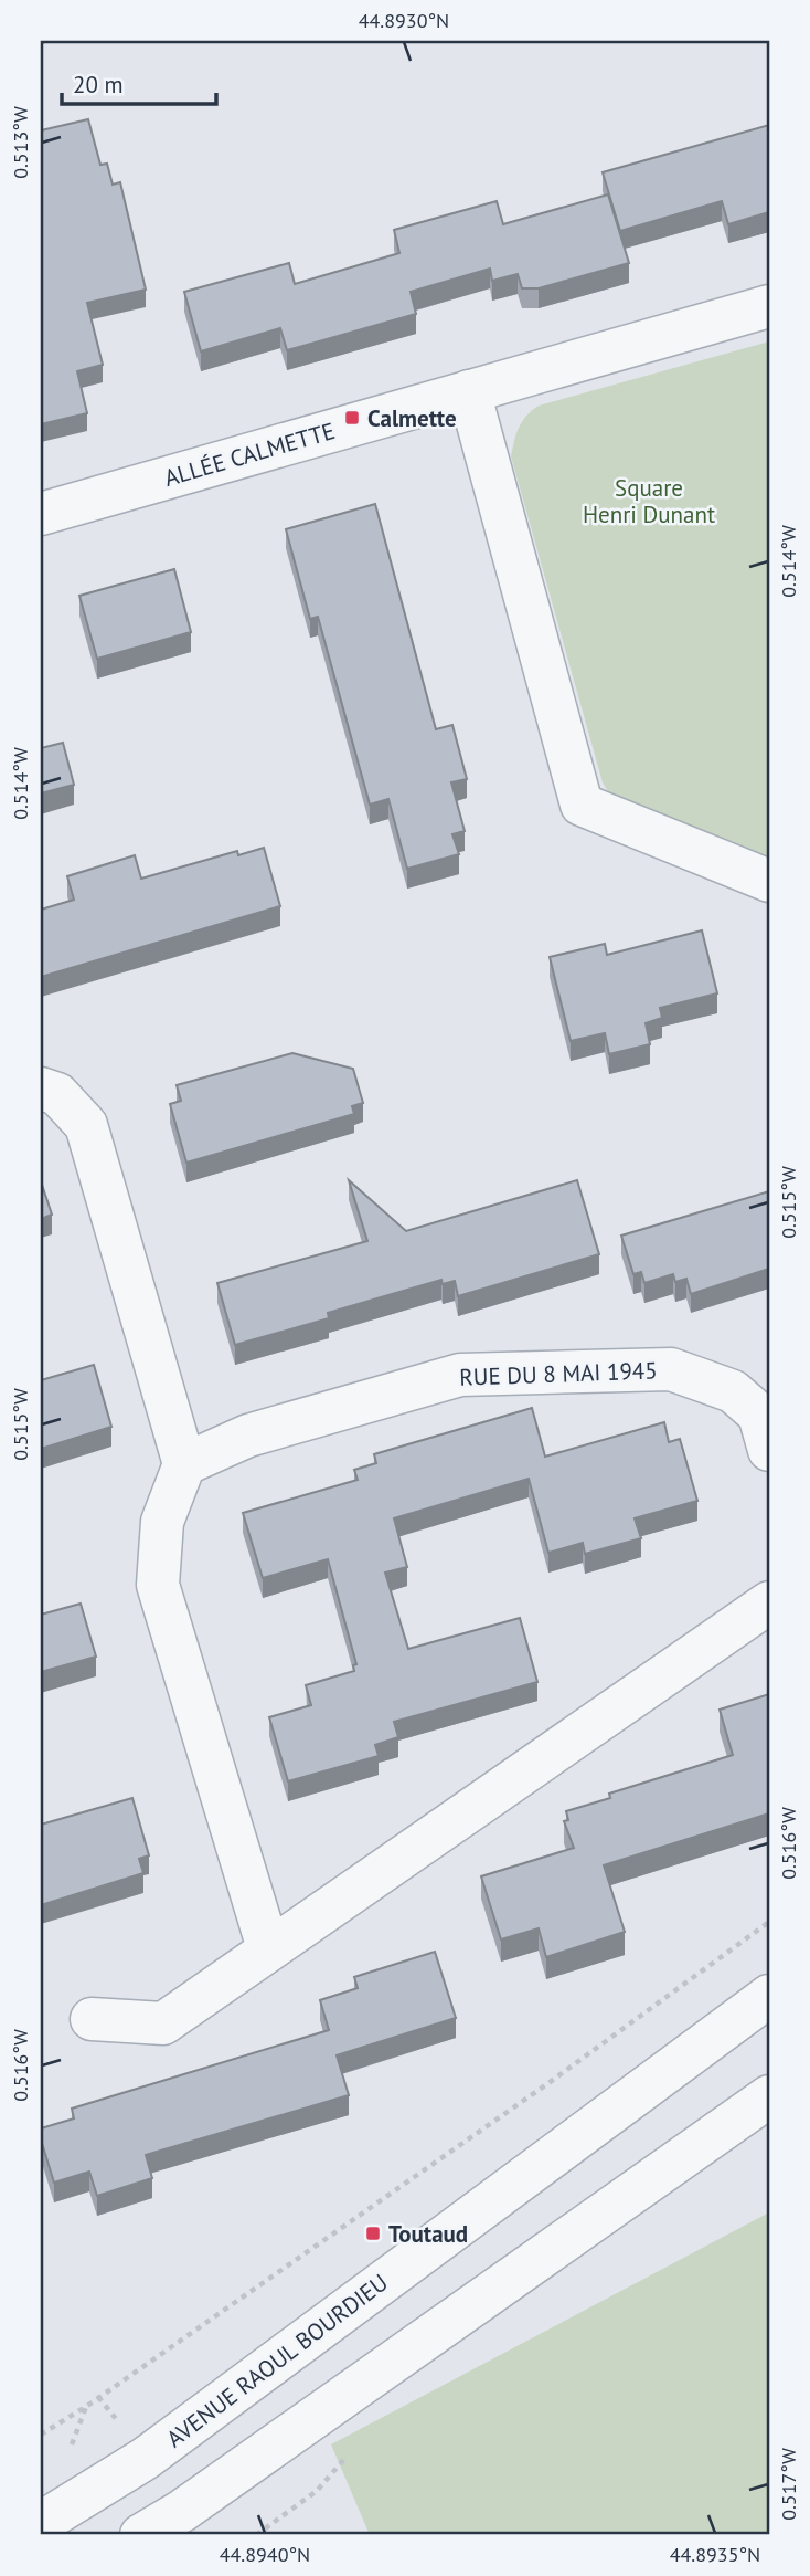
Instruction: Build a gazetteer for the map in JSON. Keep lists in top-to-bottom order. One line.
{"streets":{"street":["ALLÉE CALMETTE","RUE DU 8 MAI 1945","AVENUE RAOUL BOURDIEU"]},"parks":["Square Henri Dunant"],"places":{"transit":["Calmette","Toutaud"]},"scale_bar":"20 m","coordinates":["44.8930°N","0.513°W","0.514°W","0.515°W","0.516°W","0.517°W","44.8940°N","44.8935°N"]}
